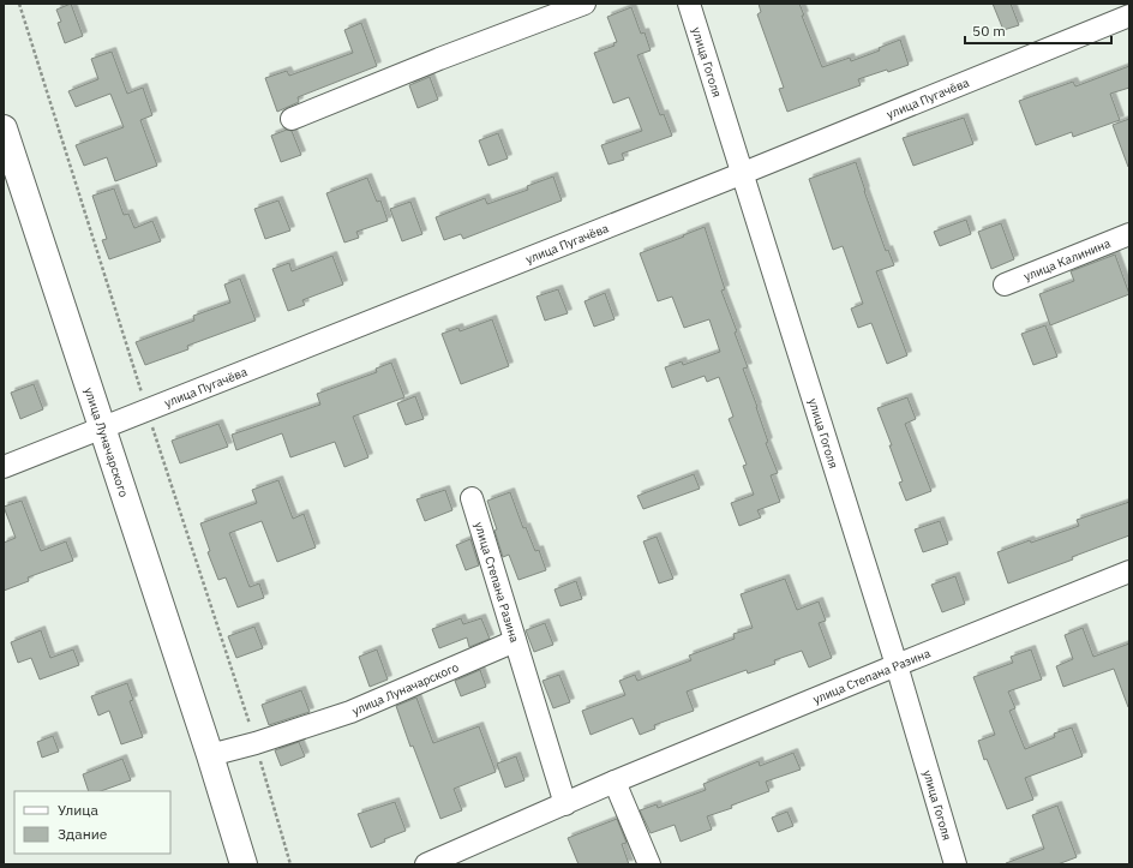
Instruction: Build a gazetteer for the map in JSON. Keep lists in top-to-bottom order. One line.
{"streets":{"main road":["улица Луначарского"],"street":["улица Гоголя","улица Пугачёва","улица Калинина","улица Степана Разина"]},"crossings":[["улица Гоголя","улица Пугачёва"],["улица Гоголя","улица Степана Разина"],["улица Пугачёва","улица Луначарского"],["улица Луначарского","улица Степана Разина"]],"legend":["Улица","Здание"],"scale_bar":"50 m"}
